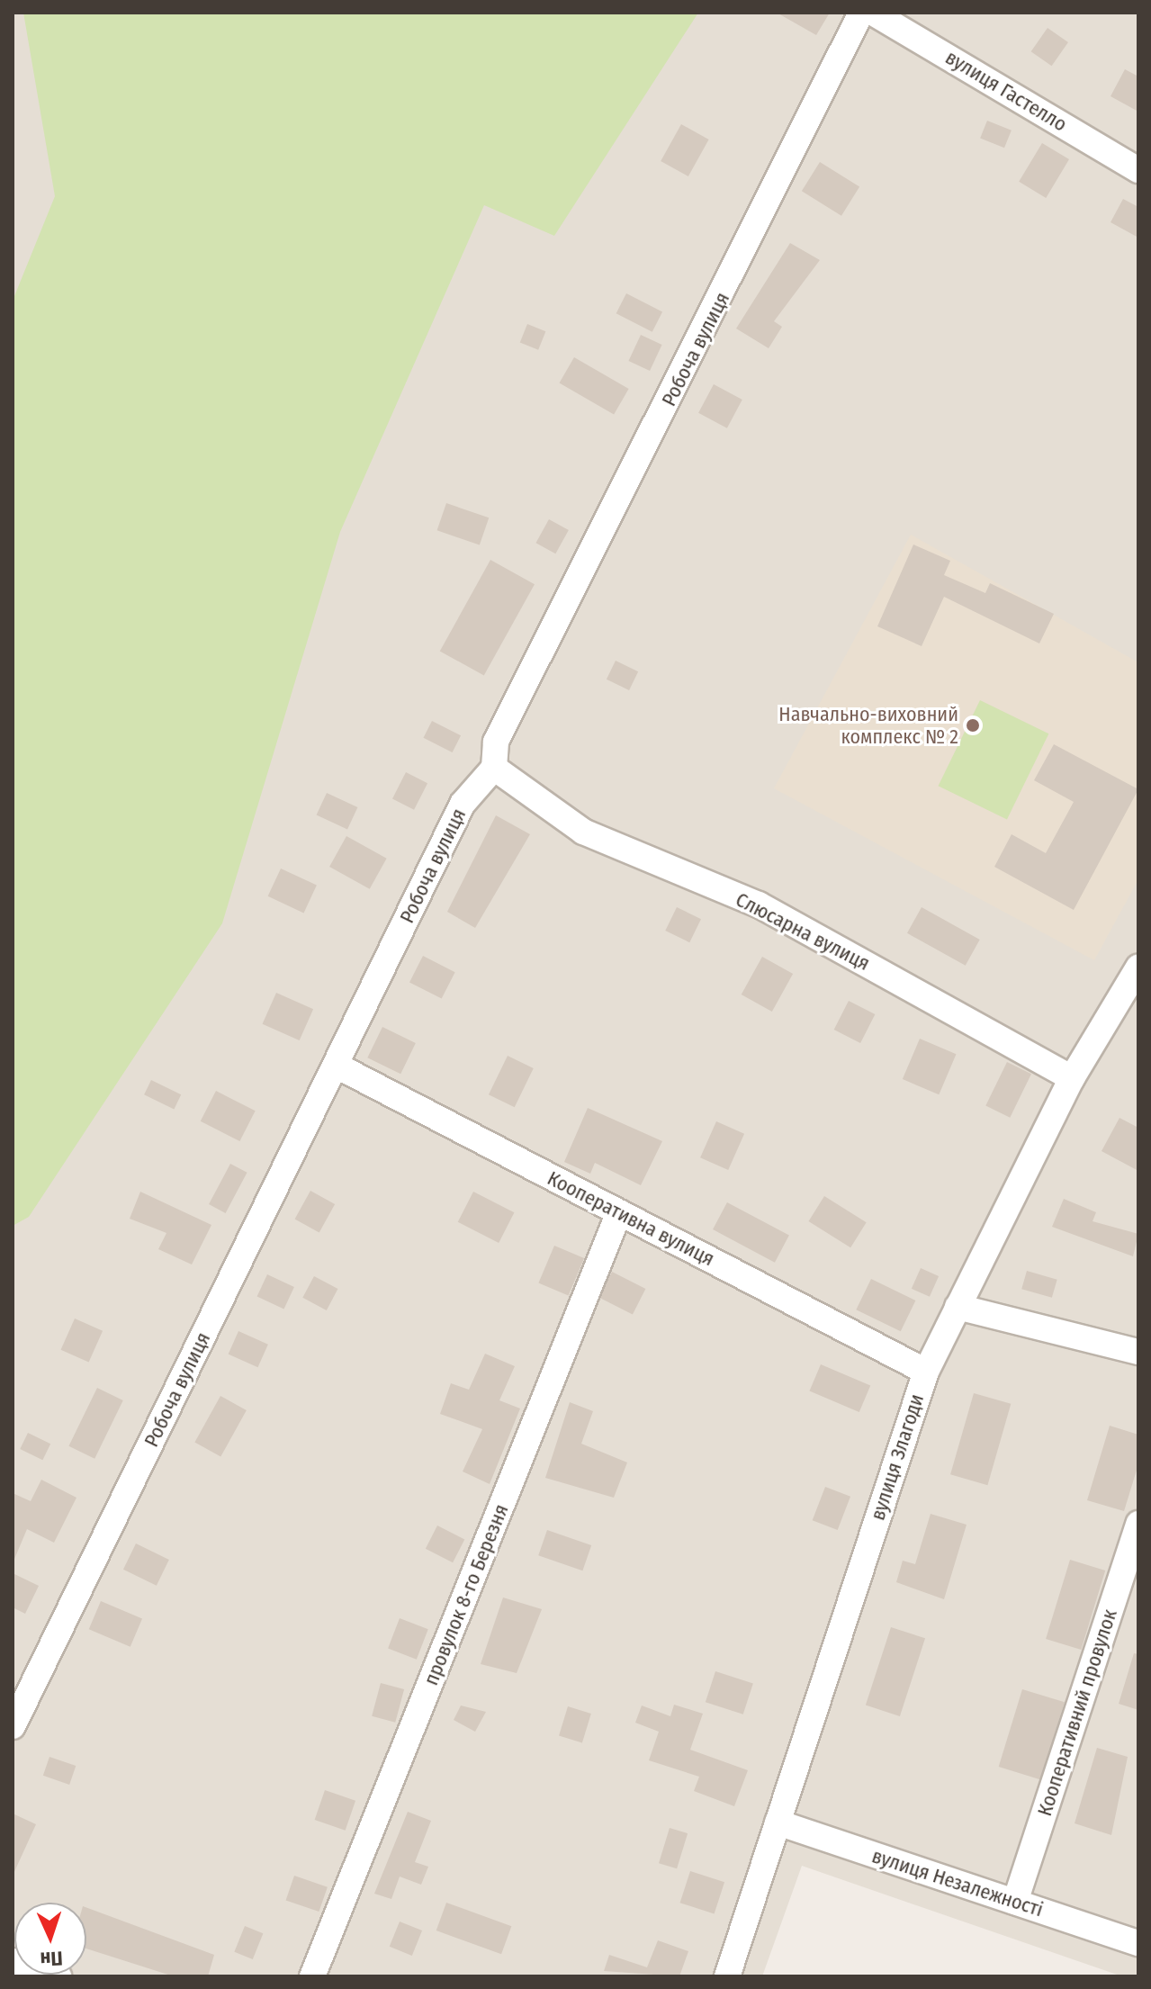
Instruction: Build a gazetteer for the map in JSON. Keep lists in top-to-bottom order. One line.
{"streets":{"street":["вулиця Гастелло","Робоча вулиця","Слюсарна вулиця","Кооперативна вулиця","вулиця Злагоди","провулок 8-го Березня","Кооперативний провулок","вулиця Незалежності"]},"crossings":[["Робоча вулиця","Слюсарна вулиця"],["Робоча вулиця","Кооперативна вулиця"],["Слюсарна вулиця","вулиця Злагоди"],["Кооперативна вулиця","вулиця Злагоди"],["Кооперативна вулиця","провулок 8-го Березня"],["вулиця Злагоди","вулиця Незалежності"],["Кооперативний провулок","вулиця Незалежності"]],"places":["Навчально-виховний комплекс № 2"],"north":"bottom"}
